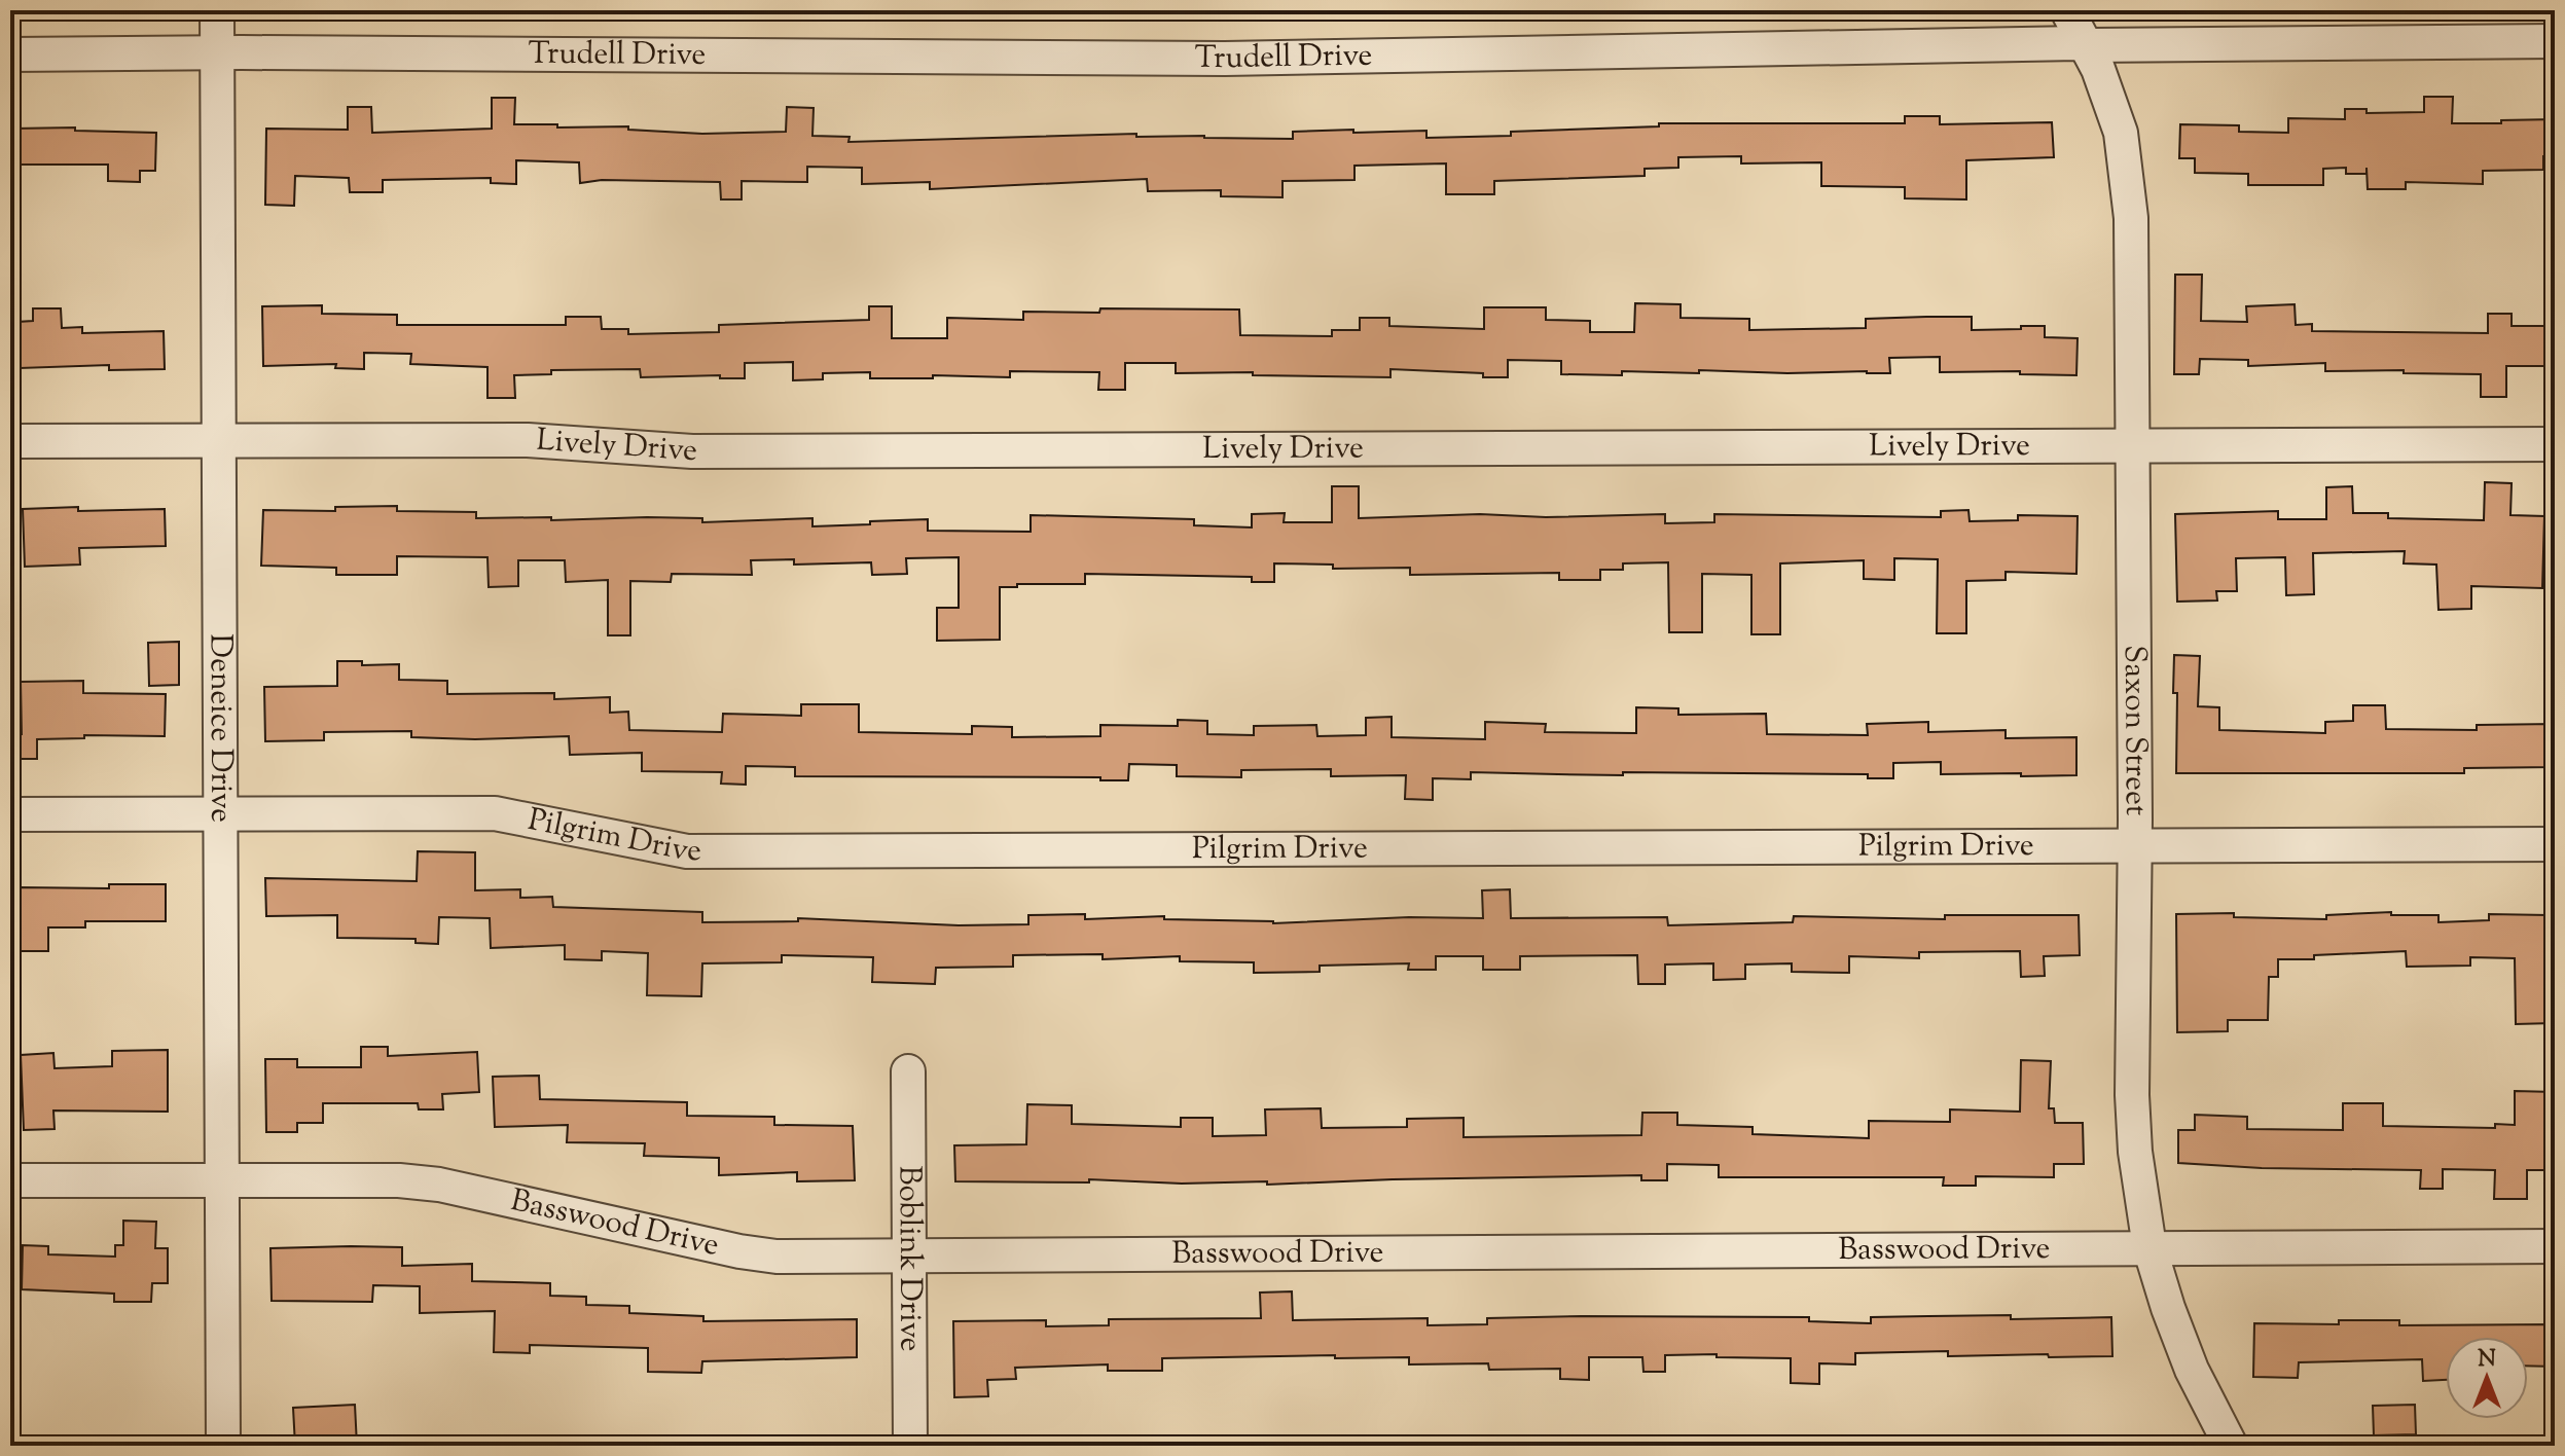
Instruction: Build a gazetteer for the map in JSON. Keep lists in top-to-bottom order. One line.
{"streets":{"street":["Trudell Drive","Lively Drive","Deneice Drive","Saxon Street","Pilgrim Drive","Basswood Drive","Boblink Drive"]},"crossings":[["Trudell Drive","Deneice Drive"],["Trudell Drive","Saxon Street"],["Lively Drive","Deneice Drive"],["Lively Drive","Saxon Street"],["Deneice Drive","Pilgrim Drive"],["Deneice Drive","Basswood Drive"],["Saxon Street","Pilgrim Drive"],["Saxon Street","Basswood Drive"],["Basswood Drive","Boblink Drive"]],"north":"top"}
